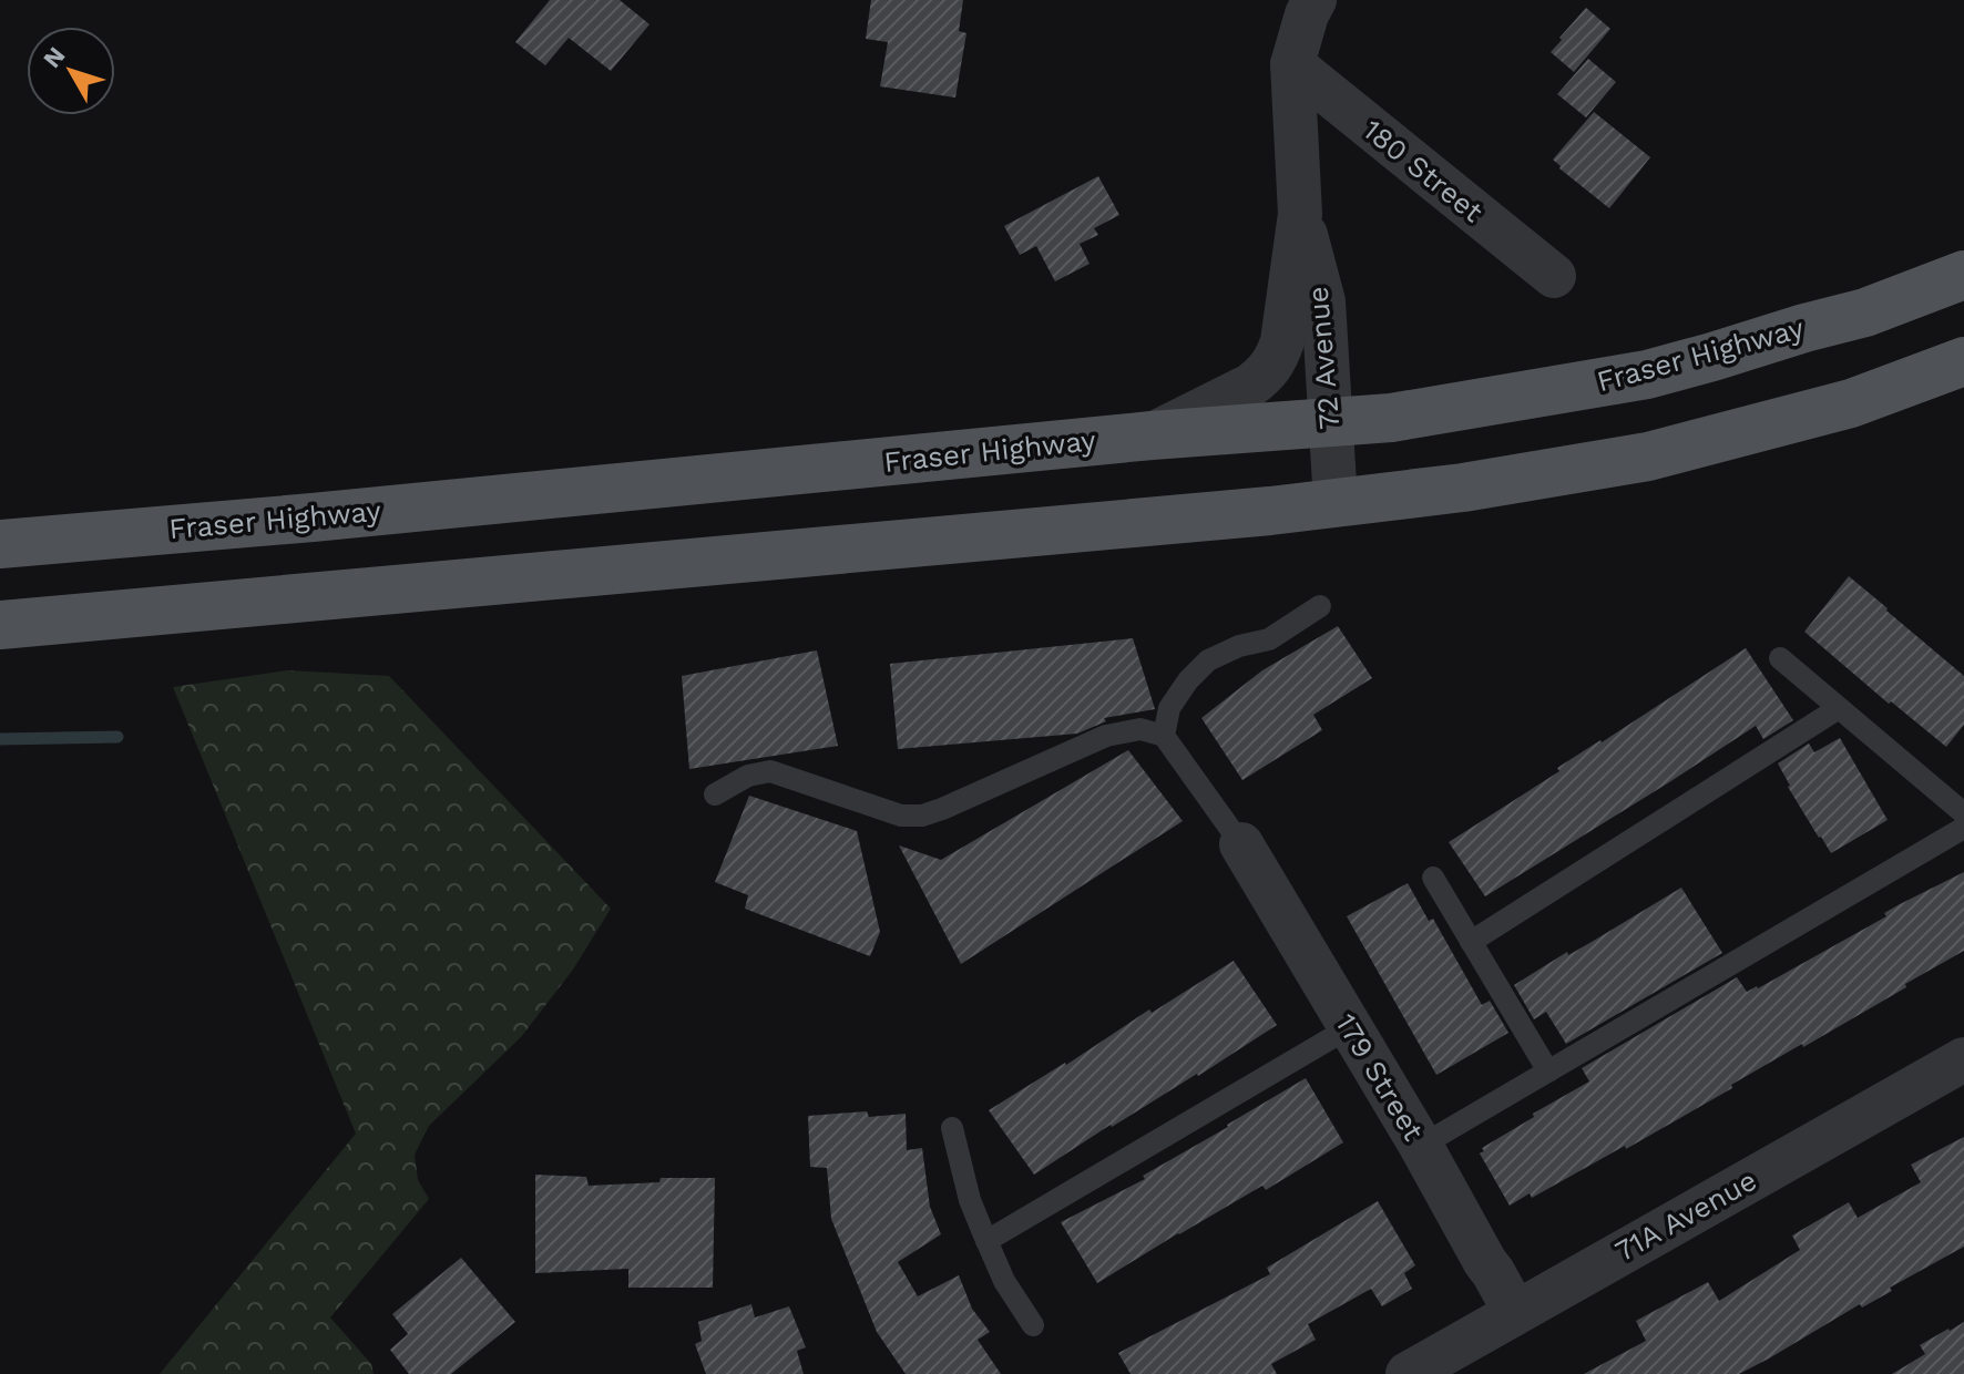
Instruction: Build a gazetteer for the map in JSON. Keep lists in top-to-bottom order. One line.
{"streets":{"main road":["Fraser Highway"],"street":["180 Street","72 Avenue","179 Street","71A Avenue"]},"crossings":[["180 Street","72 Avenue"],["Fraser Highway","72 Avenue"],["179 Street","71A Avenue"]],"north":"top left"}
